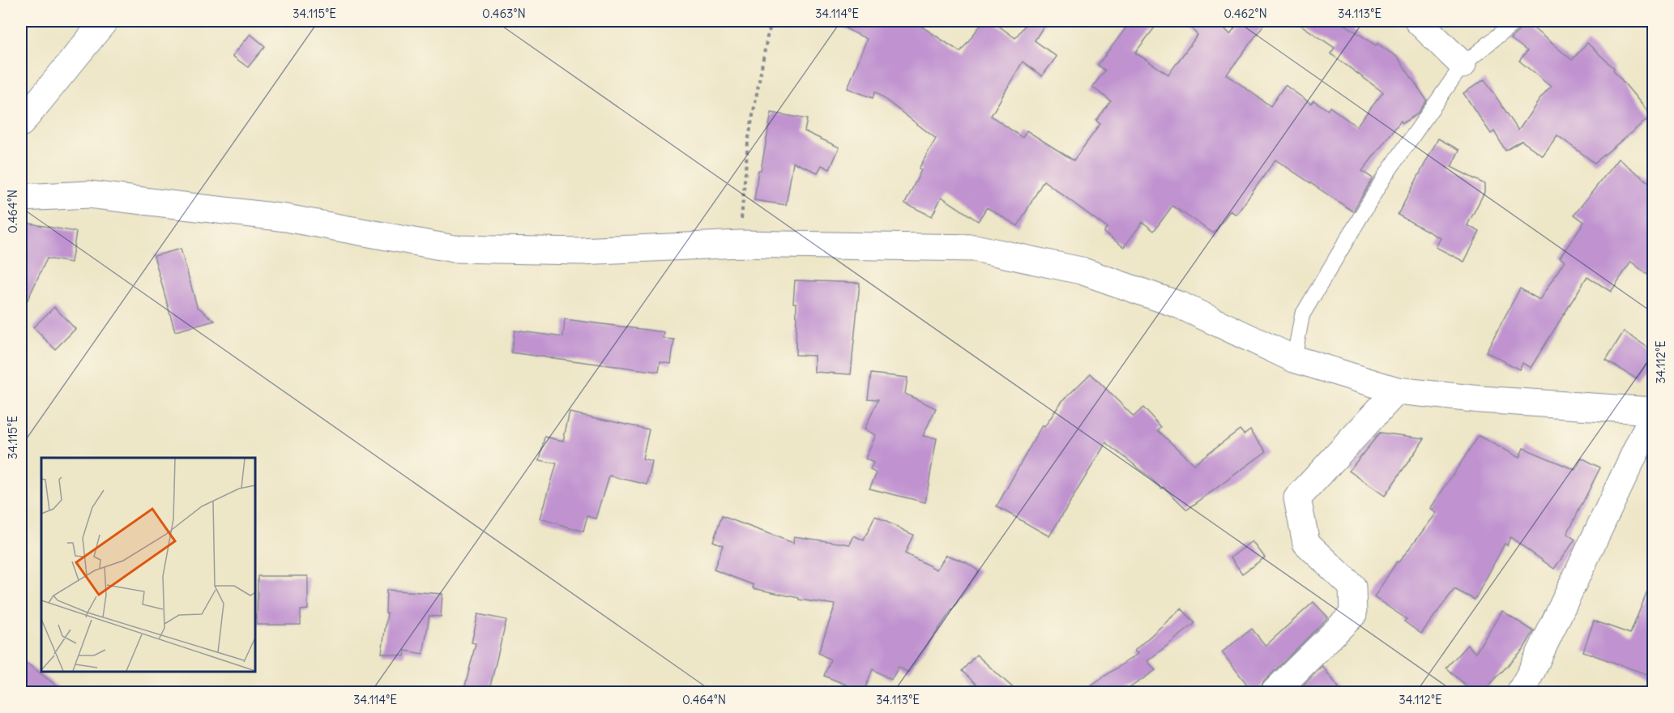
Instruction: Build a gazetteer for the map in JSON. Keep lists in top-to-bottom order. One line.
{"coordinates":["34.115°E","0.463°N","34.114°E","0.462°N","34.113°E","0.464°N","34.112°E"]}
